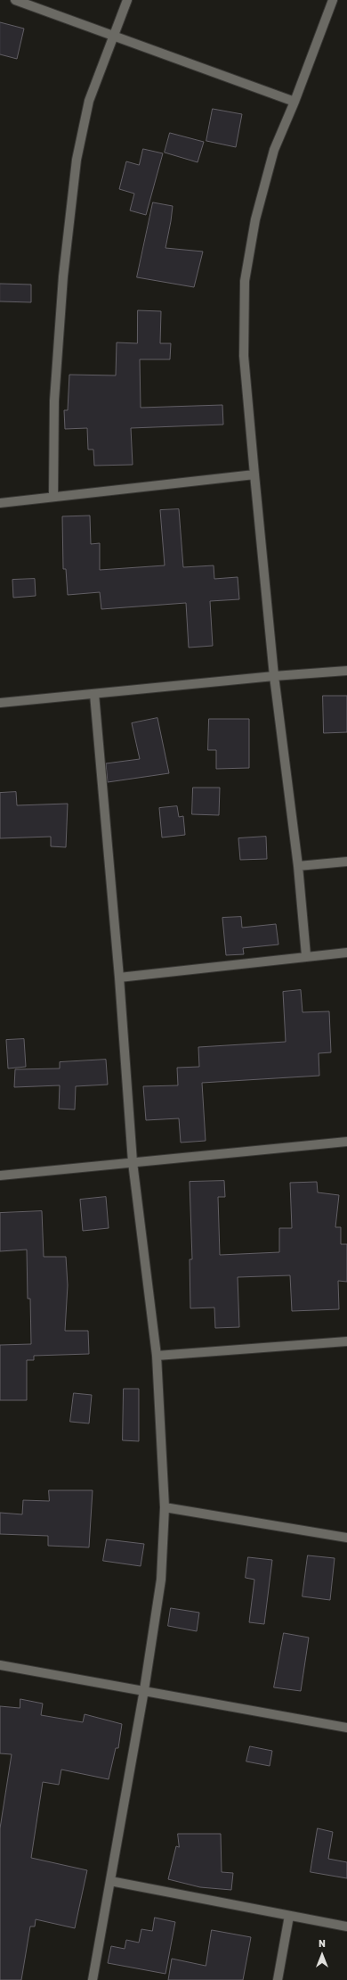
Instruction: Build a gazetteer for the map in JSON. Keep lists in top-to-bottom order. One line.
{"north":"top"}
